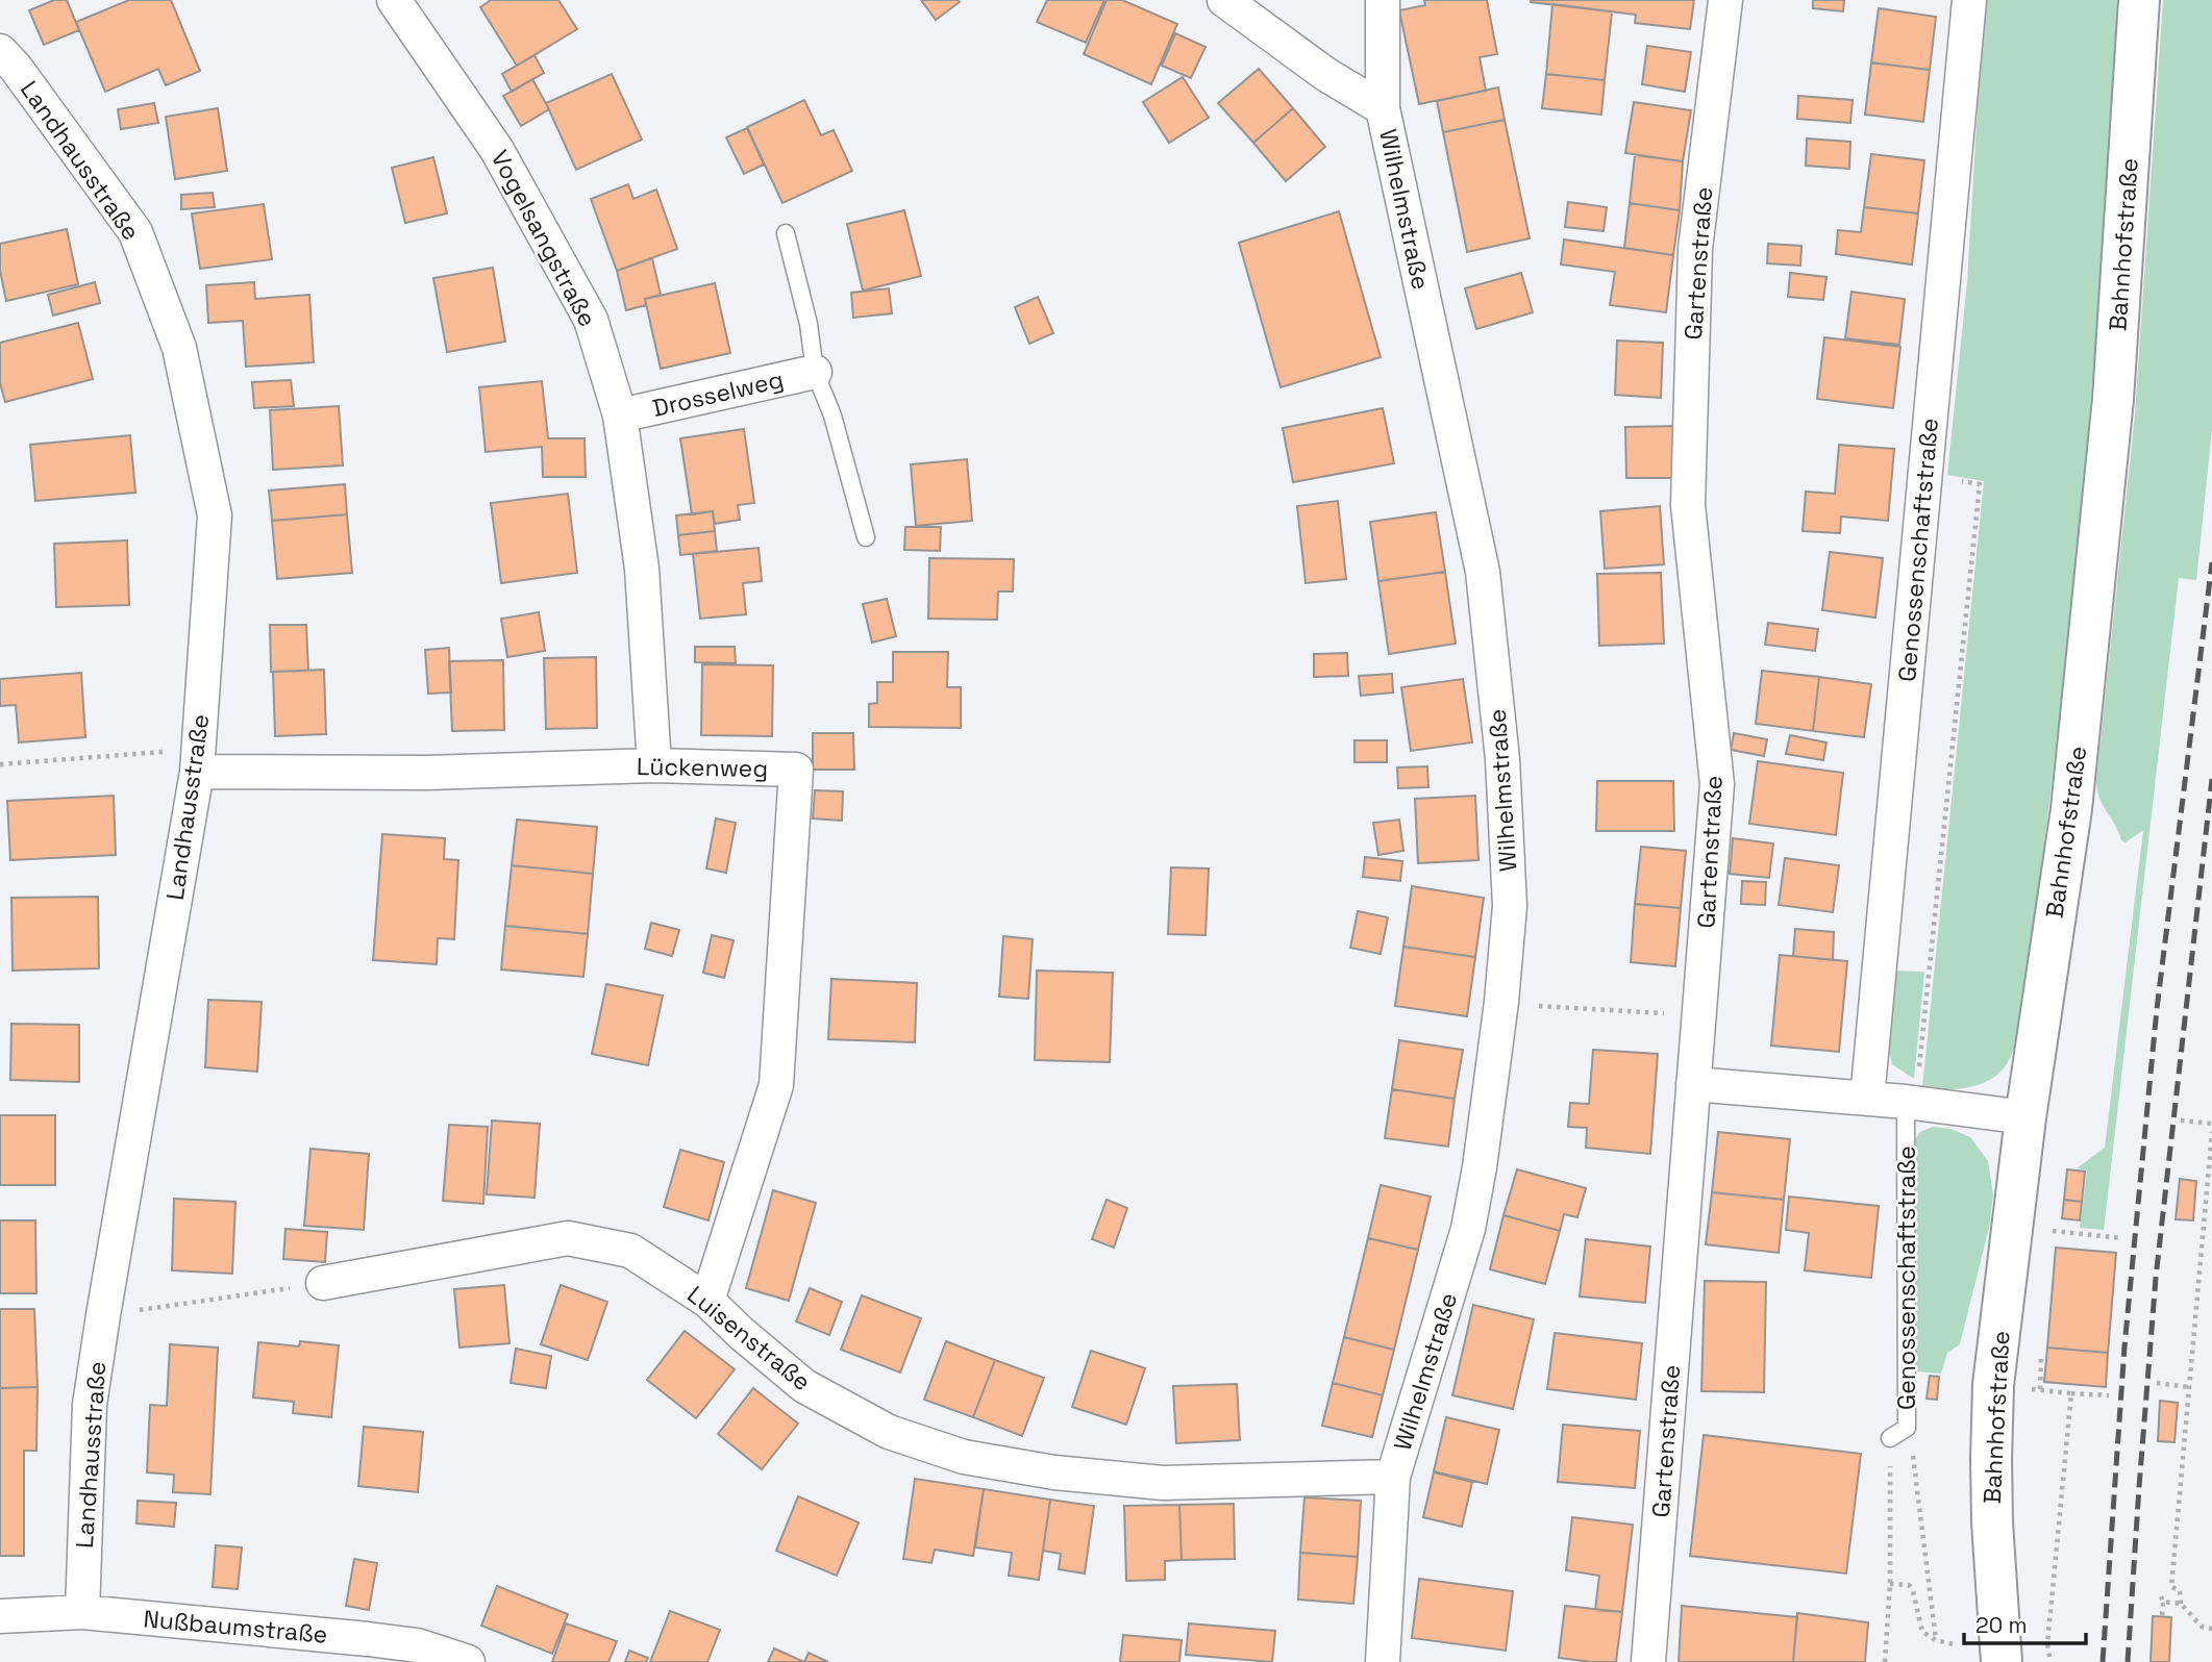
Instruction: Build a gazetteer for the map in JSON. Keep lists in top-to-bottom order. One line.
{"streets":{"main road":["Bahnhofstraße"],"street":["Landhausstraße","Wilhelmstraße","Vogelsangstraße","Gartenstraße","Drosselweg","Genossenschaftstraße","Lückenweg","Luisenstraße","Nußbaumstraße"]},"crossings":[["Landhausstraße","Lückenweg"],["Landhausstraße","Nußbaumstraße"],["Wilhelmstraße","Luisenstraße"],["Vogelsangstraße","Drosselweg"],["Vogelsangstraße","Lückenweg"],["Lückenweg","Luisenstraße"]],"scale_bar":"20 m"}
